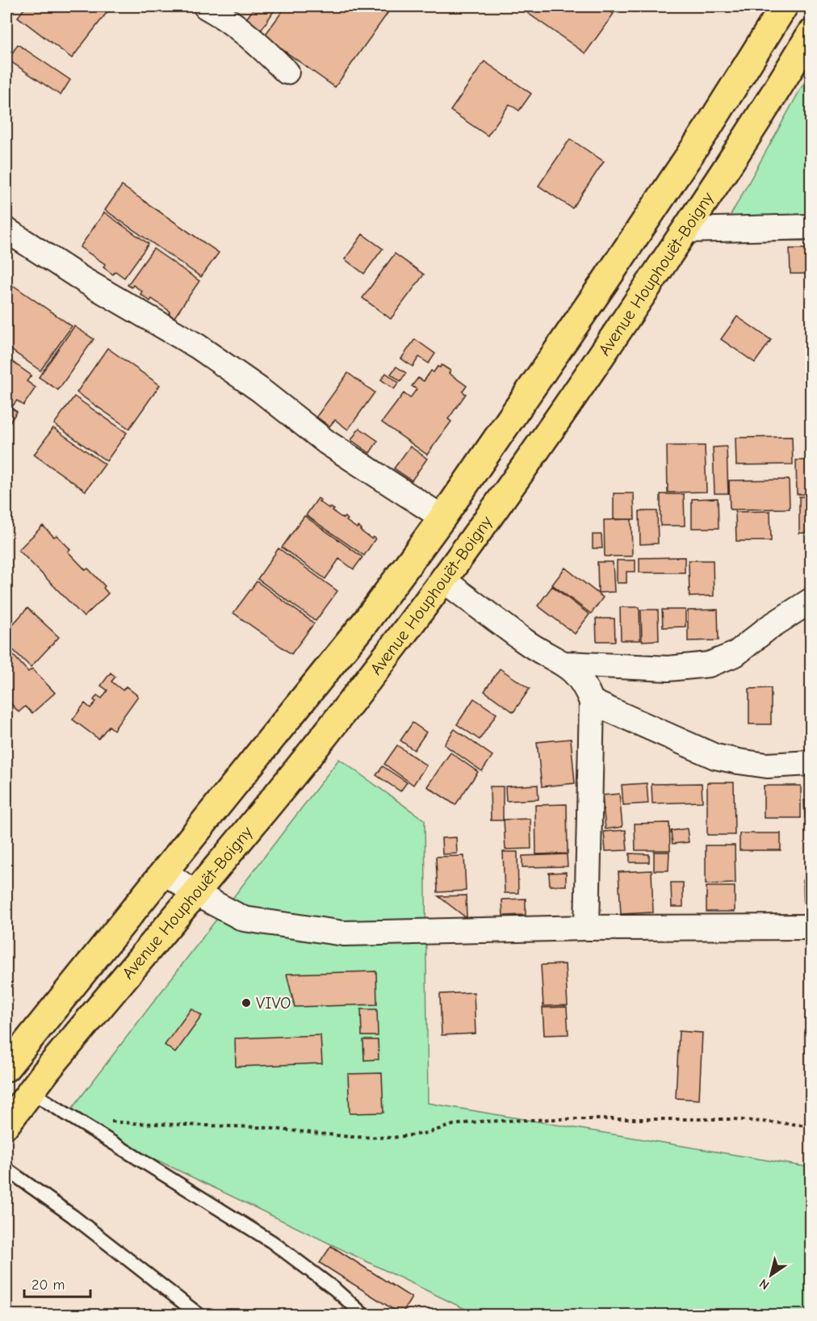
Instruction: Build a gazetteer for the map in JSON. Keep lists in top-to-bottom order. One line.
{"streets":{"highway":["Avenue Houphouët-Boigny"]},"places":["VIVO"],"scale_bar":"20 m","north":"bottom left"}
